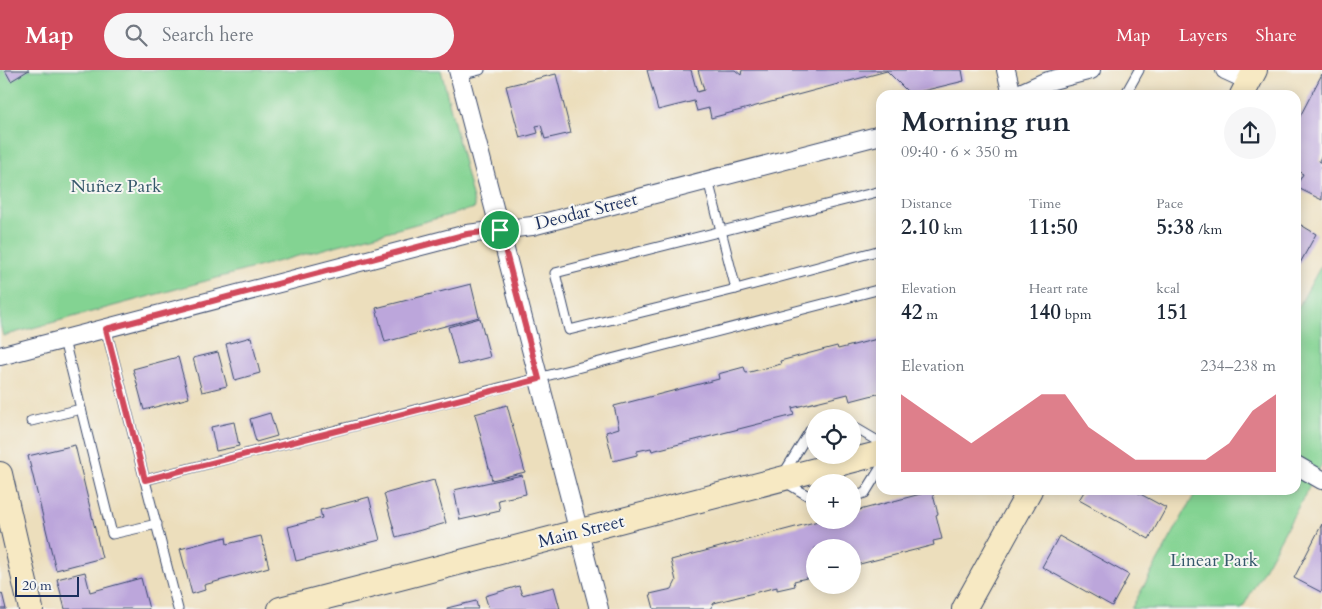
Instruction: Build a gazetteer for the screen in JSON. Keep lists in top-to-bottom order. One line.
{"streets":{"street":["Deodar Street","Main Street"]},"parks":["Nuñez Park","Linear Park"],"scale_bar":"20 m","page":{"header":"Map","search":"Search here","nav":["Map","Layers","Share"],"heading":["Morning run","09:40 · 6 × 350 m"],"stats":[["Distance","2.10 km"],["Time","11:50"],["Pace","5:38 /km"],["Elevation","42 m"],["Heart rate","140 bpm"],["kcal","151"]],"chart":["Elevation","234–238 m"],"map_buttons":["+","−"],"scale":"20 m"}}
